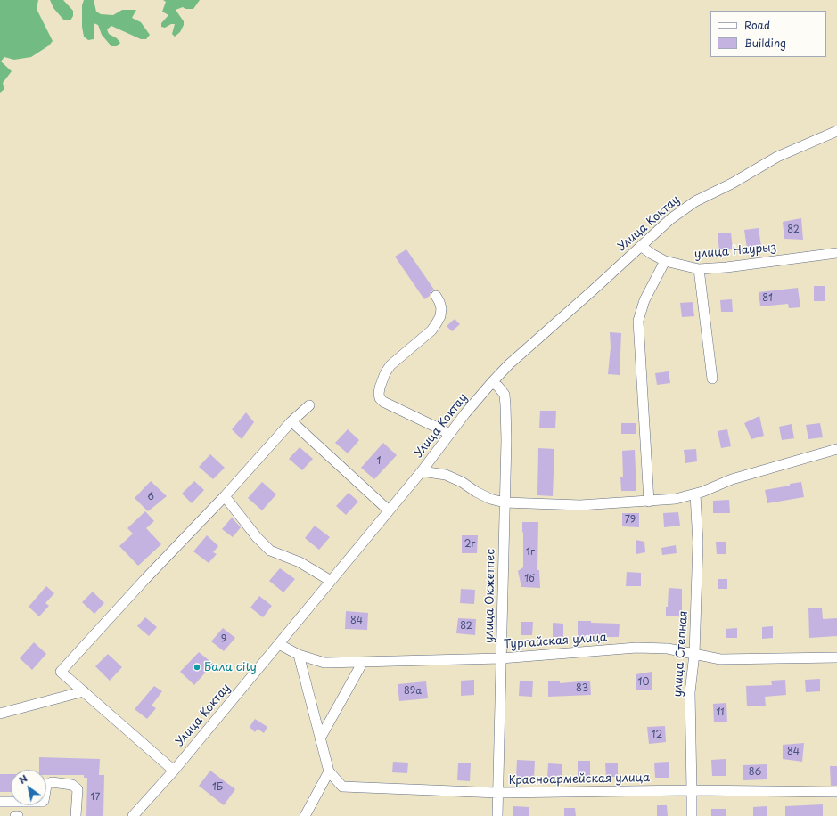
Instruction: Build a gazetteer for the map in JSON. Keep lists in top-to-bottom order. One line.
{"streets":{"street":["Улица Коктау","улица Наурыз","улица Окжетпес","Тургайская улица","улица Степная","Красноармейская улица"]},"crossings":[["Улица Коктау","улица Наурыз"],["Улица Коктау","улица Окжетпес"],["Улица Коктау","Тургайская улица"],["улица Окжетпес","Тургайская улица"],["улица Окжетпес","Красноармейская улица"],["Тургайская улица","улица Степная"],["улица Степная","Красноармейская улица"]],"places":["Бала city"],"house_numbers":["82","81","1","6","79","2г","1г","1б","84","82","9","10","83","89а","11","12","84","86","1Б","17"],"legend":["Road","Building"],"north":"top left"}
